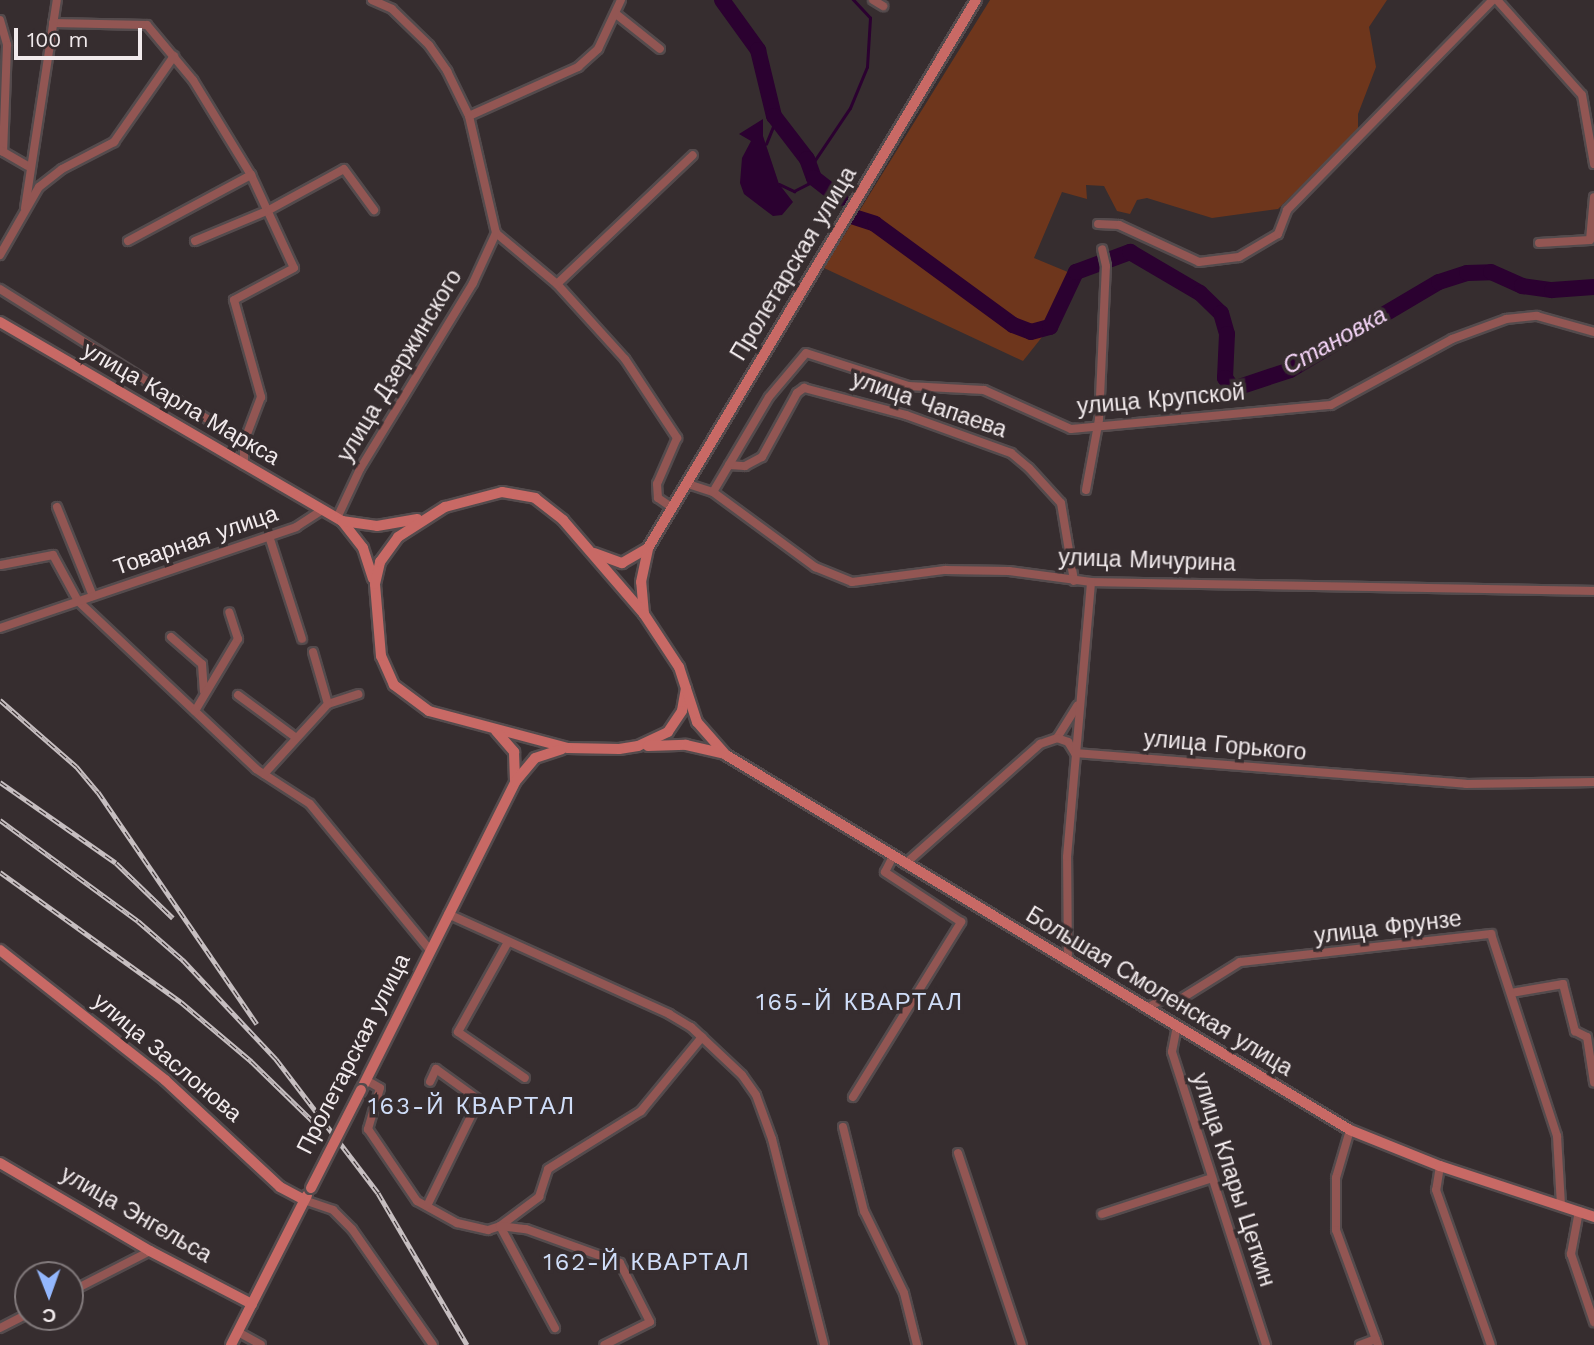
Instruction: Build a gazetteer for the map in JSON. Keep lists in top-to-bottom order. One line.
{"streets":{"main road":["Пролетарская улица","улица Карла Маркса","Большая Смоленская улица","улица Заслонова","улица Энгельса"],"street":["улица Дзержинского","улица Крупской","улица Чапаева","Товарная улица","улица Мичурина","улица Горького","улица Фрунзе","улица Клары Цеткин"]},"crossings":[["Пролетарская улица","улица Мичурина"],["Пролетарская улица","Большая Смоленская улица"],["Пролетарская улица","улица Заслонова"],["Пролетарская улица","улица Энгельса"],["улица Дзержинского","улица Карла Маркса"],["улица Крупской","улица Чапаева"],["улица Крупской","улица Мичурина"],["улица Карла Маркса","Товарная улица"],["улица Карла Маркса","Большая Смоленская улица"],["улица Чапаева","улица Мичурина"],["улица Фрунзе","Большая Смоленская улица"],["Большая Смоленская улица","улица Клары Цеткин"]],"districts":["165-Й КВАРТАЛ","163-Й КВАРТАЛ","162-Й КВАРТАЛ"],"water":["Становка"],"scale_bar":"100 m","north":"bottom"}
